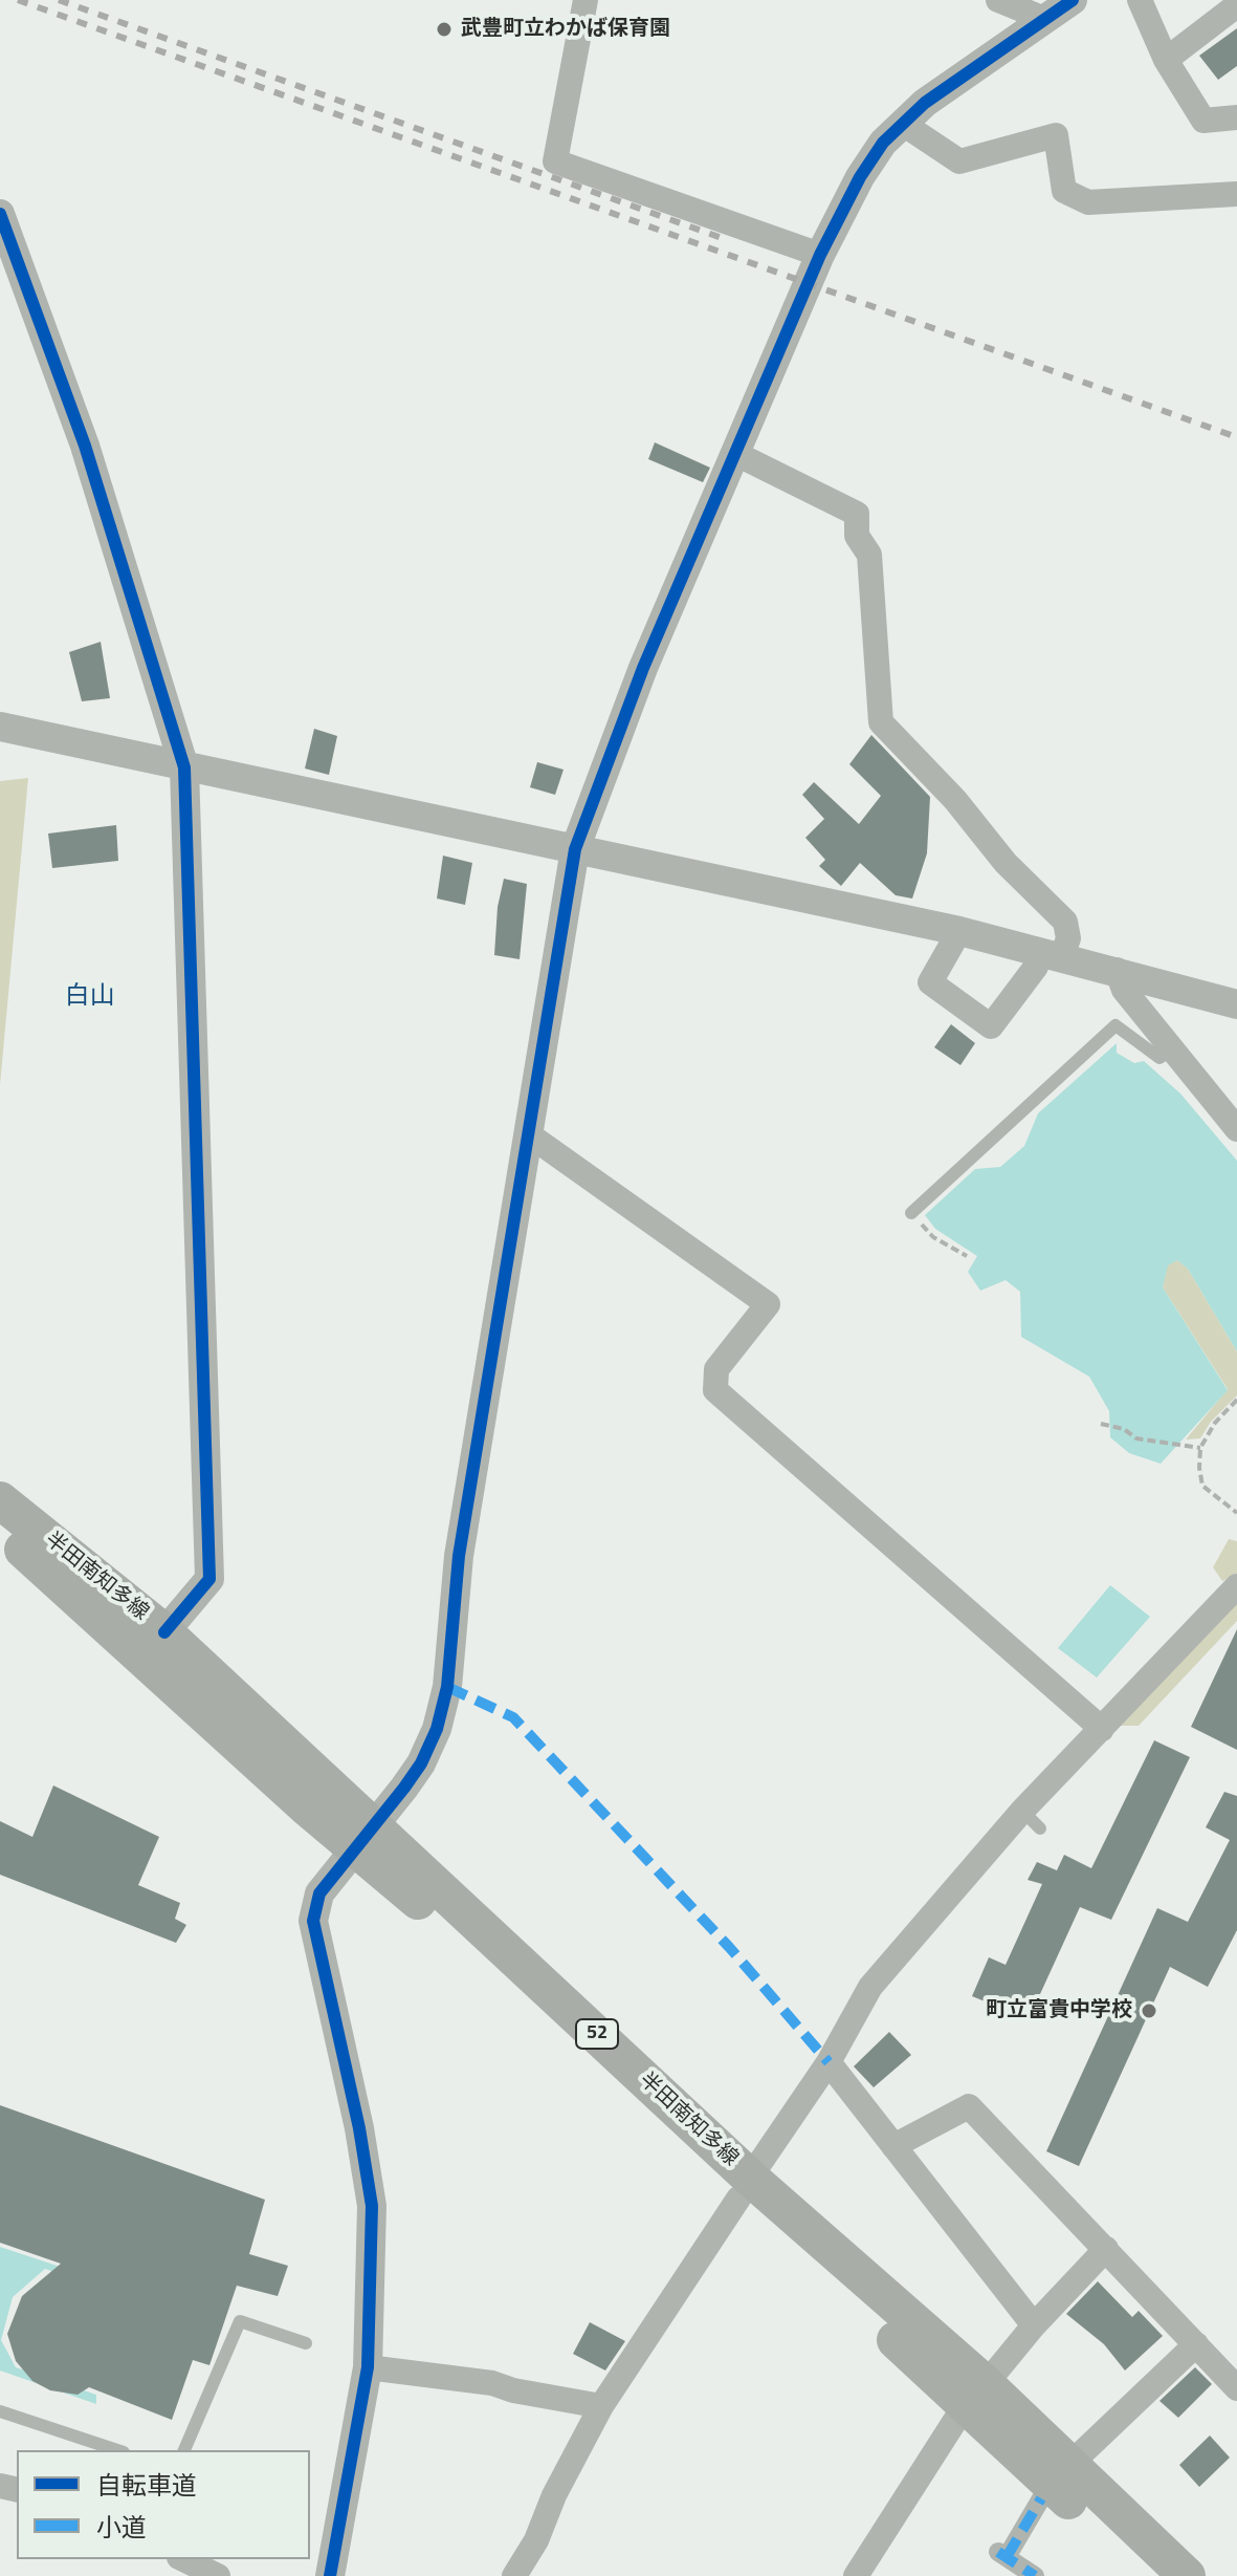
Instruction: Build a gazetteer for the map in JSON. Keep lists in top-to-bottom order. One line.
{"streets":{"main road":["半田南知多線","52"]},"districts":["白山"],"places":["武豊町立わかば保育園","町立富貴中学校"],"legend":["自転車道","小道"]}
